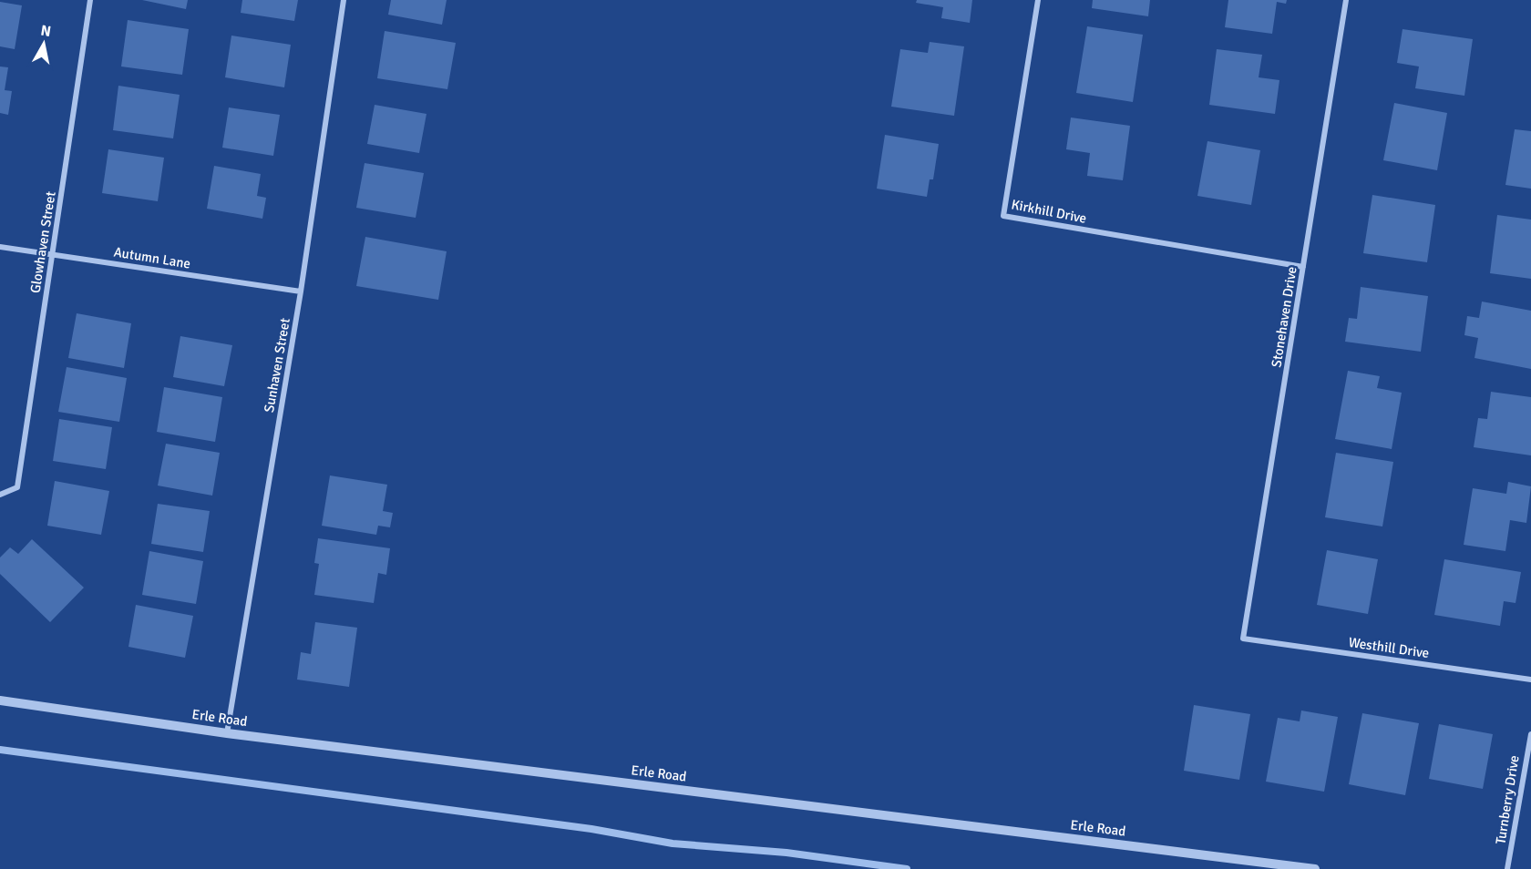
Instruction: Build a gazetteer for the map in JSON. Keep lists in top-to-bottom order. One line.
{"streets":{"street":["Kirkhill Drive","Glowhaven Street","Autumn Lane","Stonehaven Drive","Sunhaven Street","Westhill Drive","Erle Road","Turnberry Drive"]},"crossings":[["Kirkhill Drive","Stonehaven Drive"],["Glowhaven Street","Autumn Lane"],["Autumn Lane","Sunhaven Street"],["Stonehaven Drive","Westhill Drive"],["Sunhaven Street","Erle Road"]],"north":"top"}
